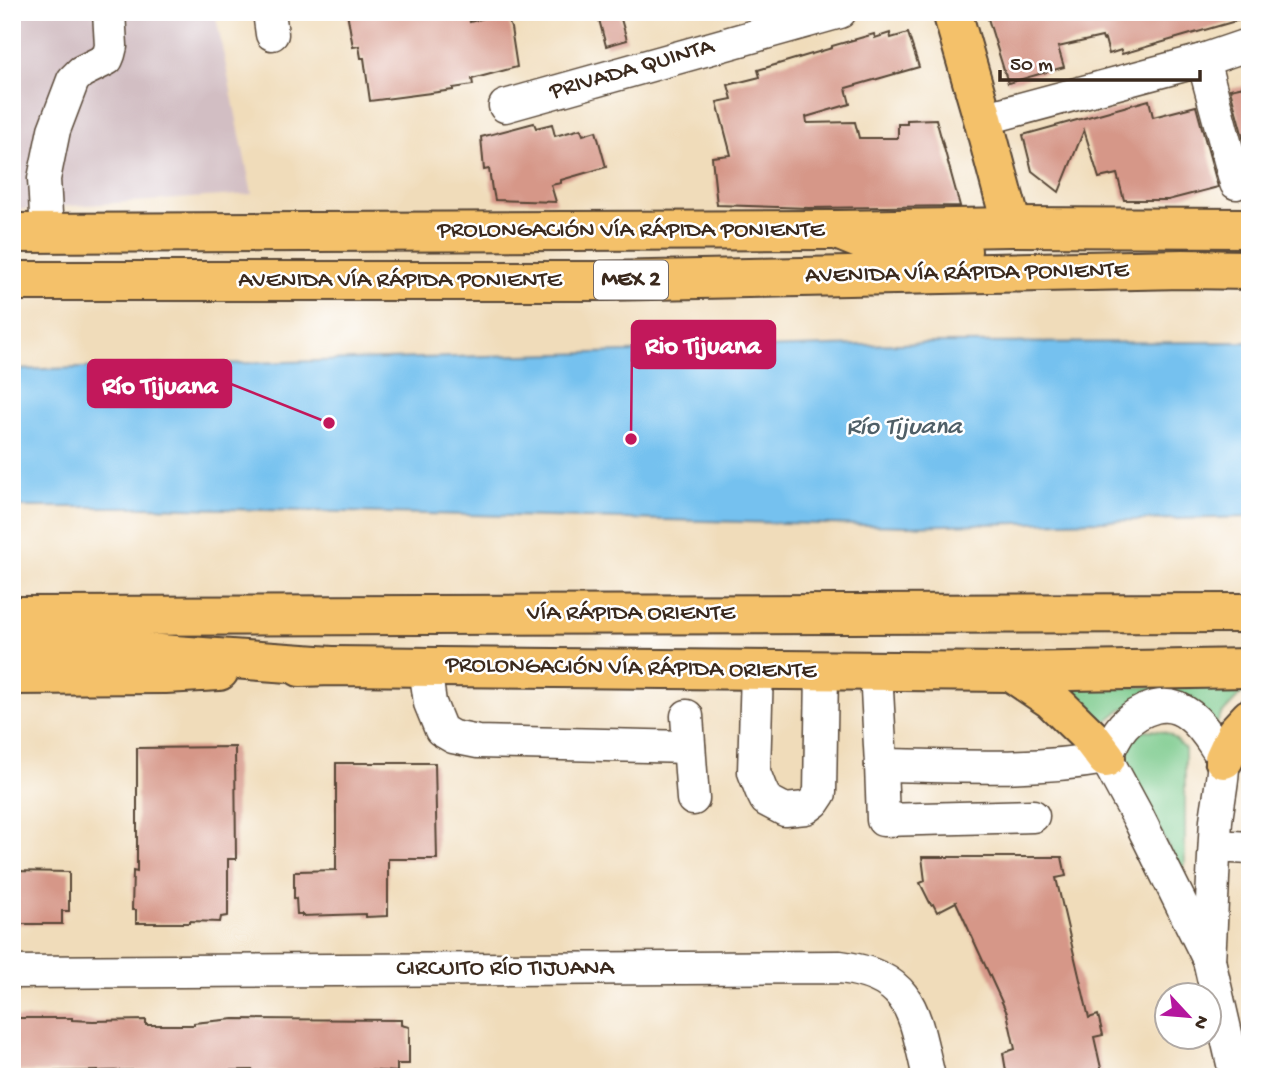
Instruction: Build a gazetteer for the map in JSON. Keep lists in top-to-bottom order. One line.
{"streets":{"main road":["PROLONGACIÓN VÍA RÁPIDA PONIENTE","AVENIDA VÍA RÁPIDA PONIENTE","MEX 2","VÍA RÁPIDA ORIENTE","PROLONGACIÓN VÍA RÁPIDA ORIENTE"],"street":["PRIVADA QUINTA","CIRCUITO RÍO TIJUANA"]},"water":["Río Tijuana"],"places":["Río Tijuana","Rio Tijuana"],"scale_bar":"50 m","north":"bottom right"}
